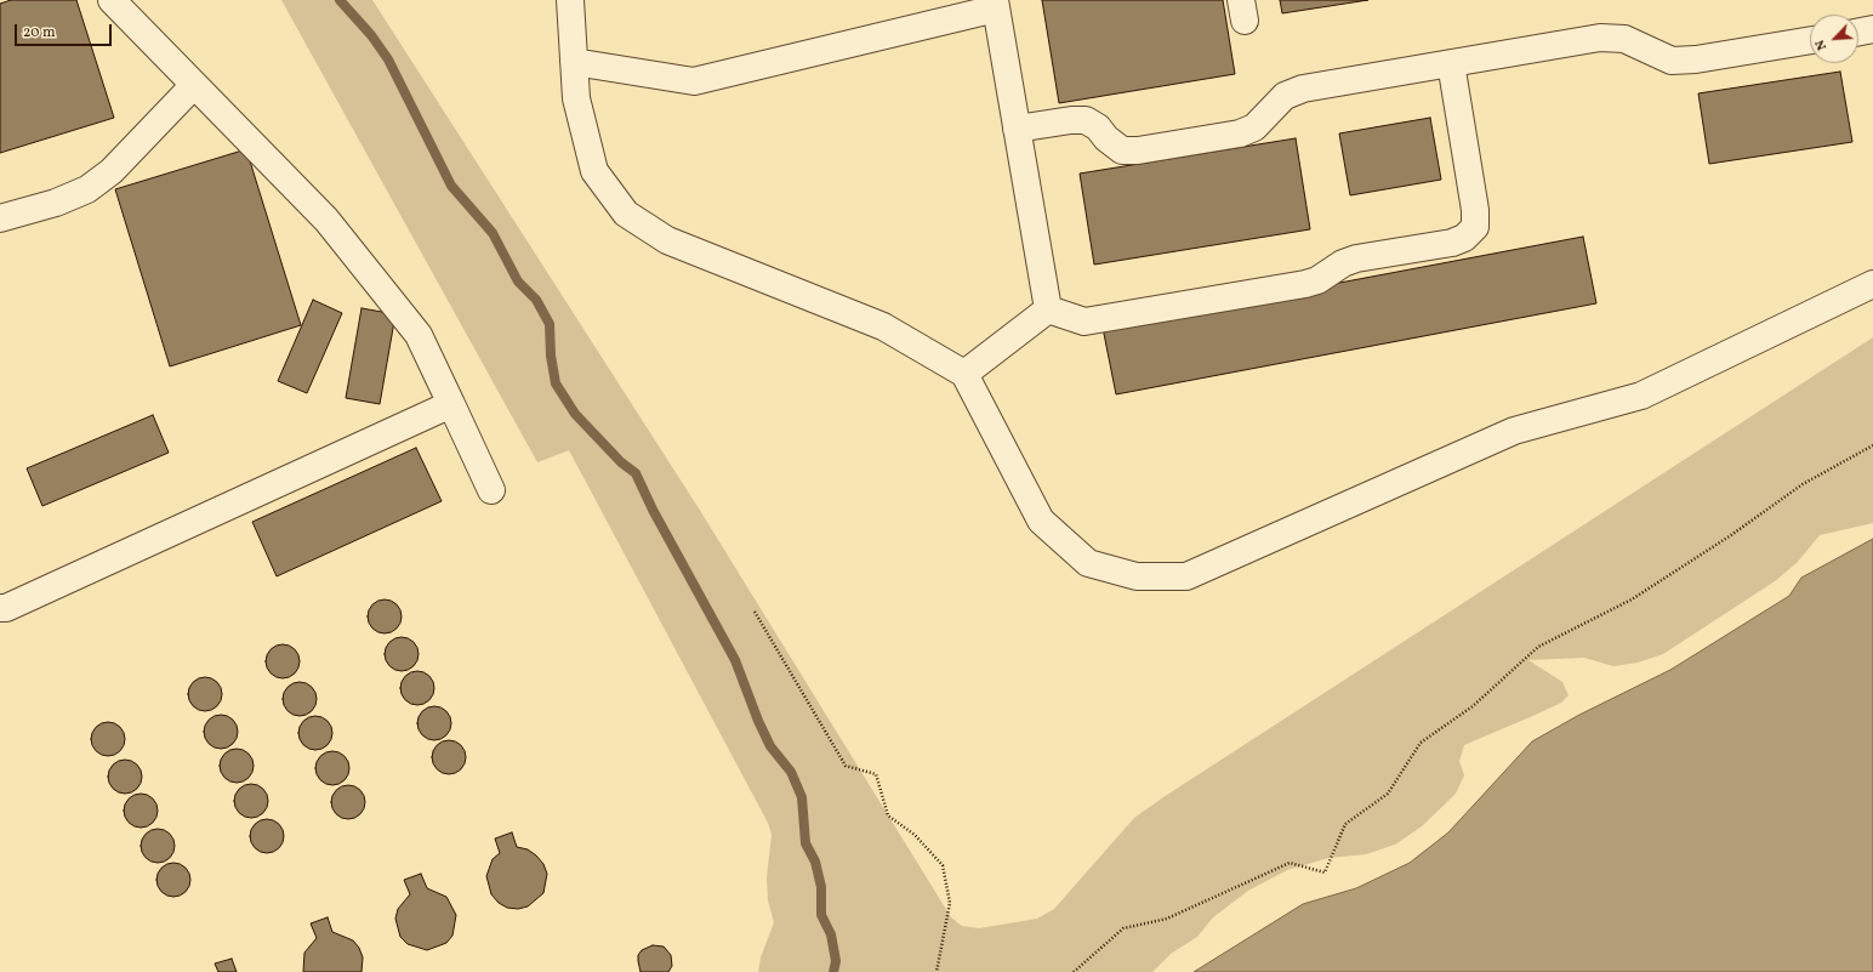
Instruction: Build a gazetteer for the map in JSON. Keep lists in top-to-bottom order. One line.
{"scale_bar":"20 m","north":"bottom left"}
